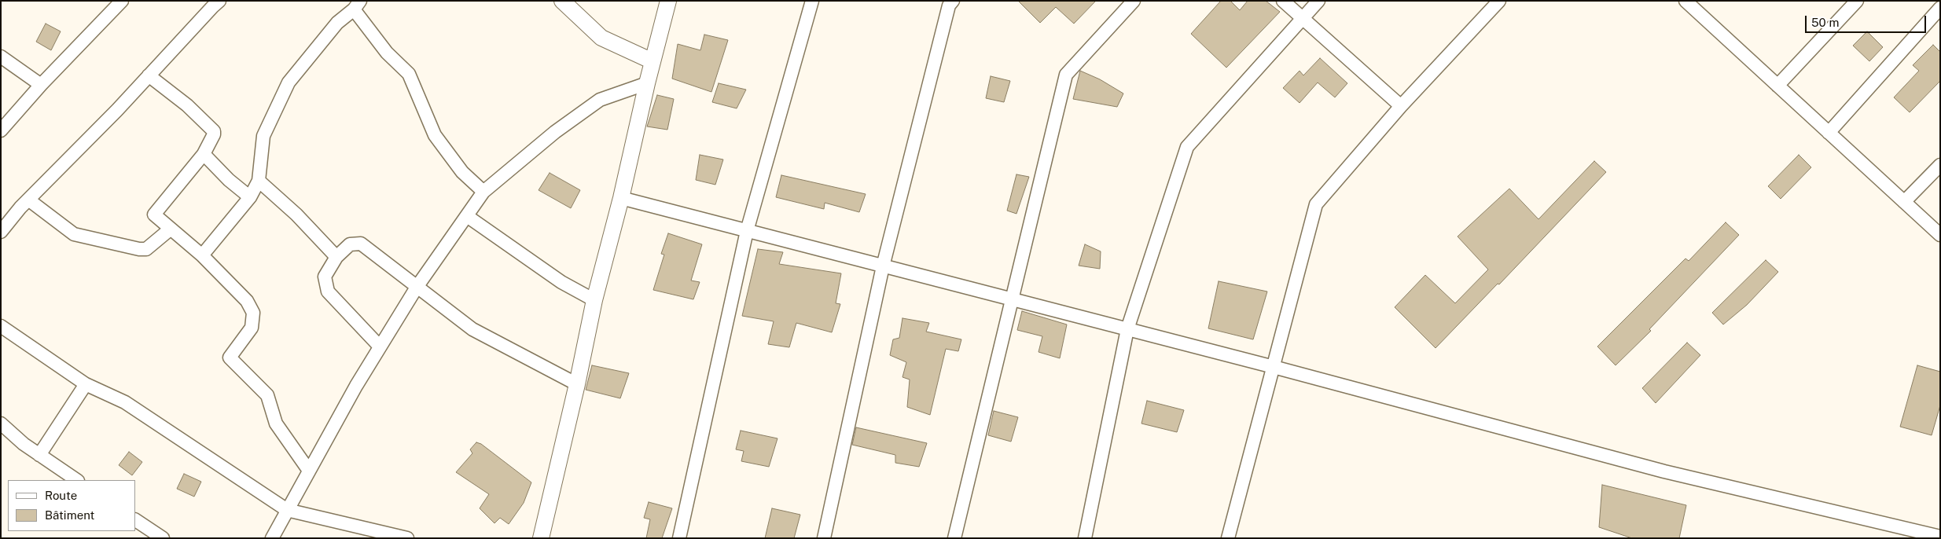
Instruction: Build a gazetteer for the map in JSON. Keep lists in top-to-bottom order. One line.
{"legend":["Route","Bâtiment"],"scale_bar":"50 m"}
